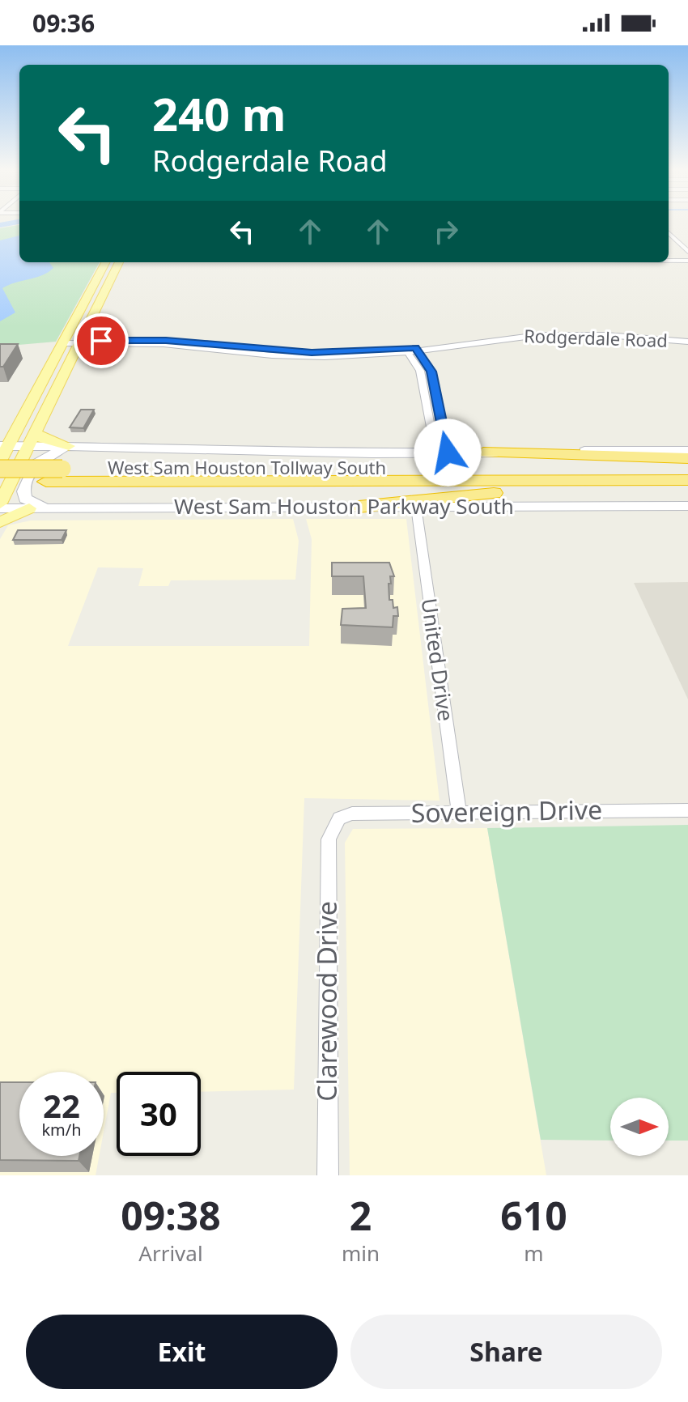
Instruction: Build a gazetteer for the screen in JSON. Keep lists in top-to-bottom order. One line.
{"streets":{"highway":["West Sam Houston Tollway South"],"main road":["West Sam Houston Parkway South"],"street":["Rodgerdale Road","United Drive","Sovereign Drive","Clarewood Drive"]},"crossings":[["West Sam Houston Parkway South","United Drive"],["United Drive","Sovereign Drive"],["Sovereign Drive","Clarewood Drive"]],"north":"right","page":{"status":"09:36","turn":["240 m","Rodgerdale Road"],"speed":"22 km/h","limit":"30","eta":["09:38","Arrival","2","min","610","m"],"buttons":["Exit","Share"]}}
